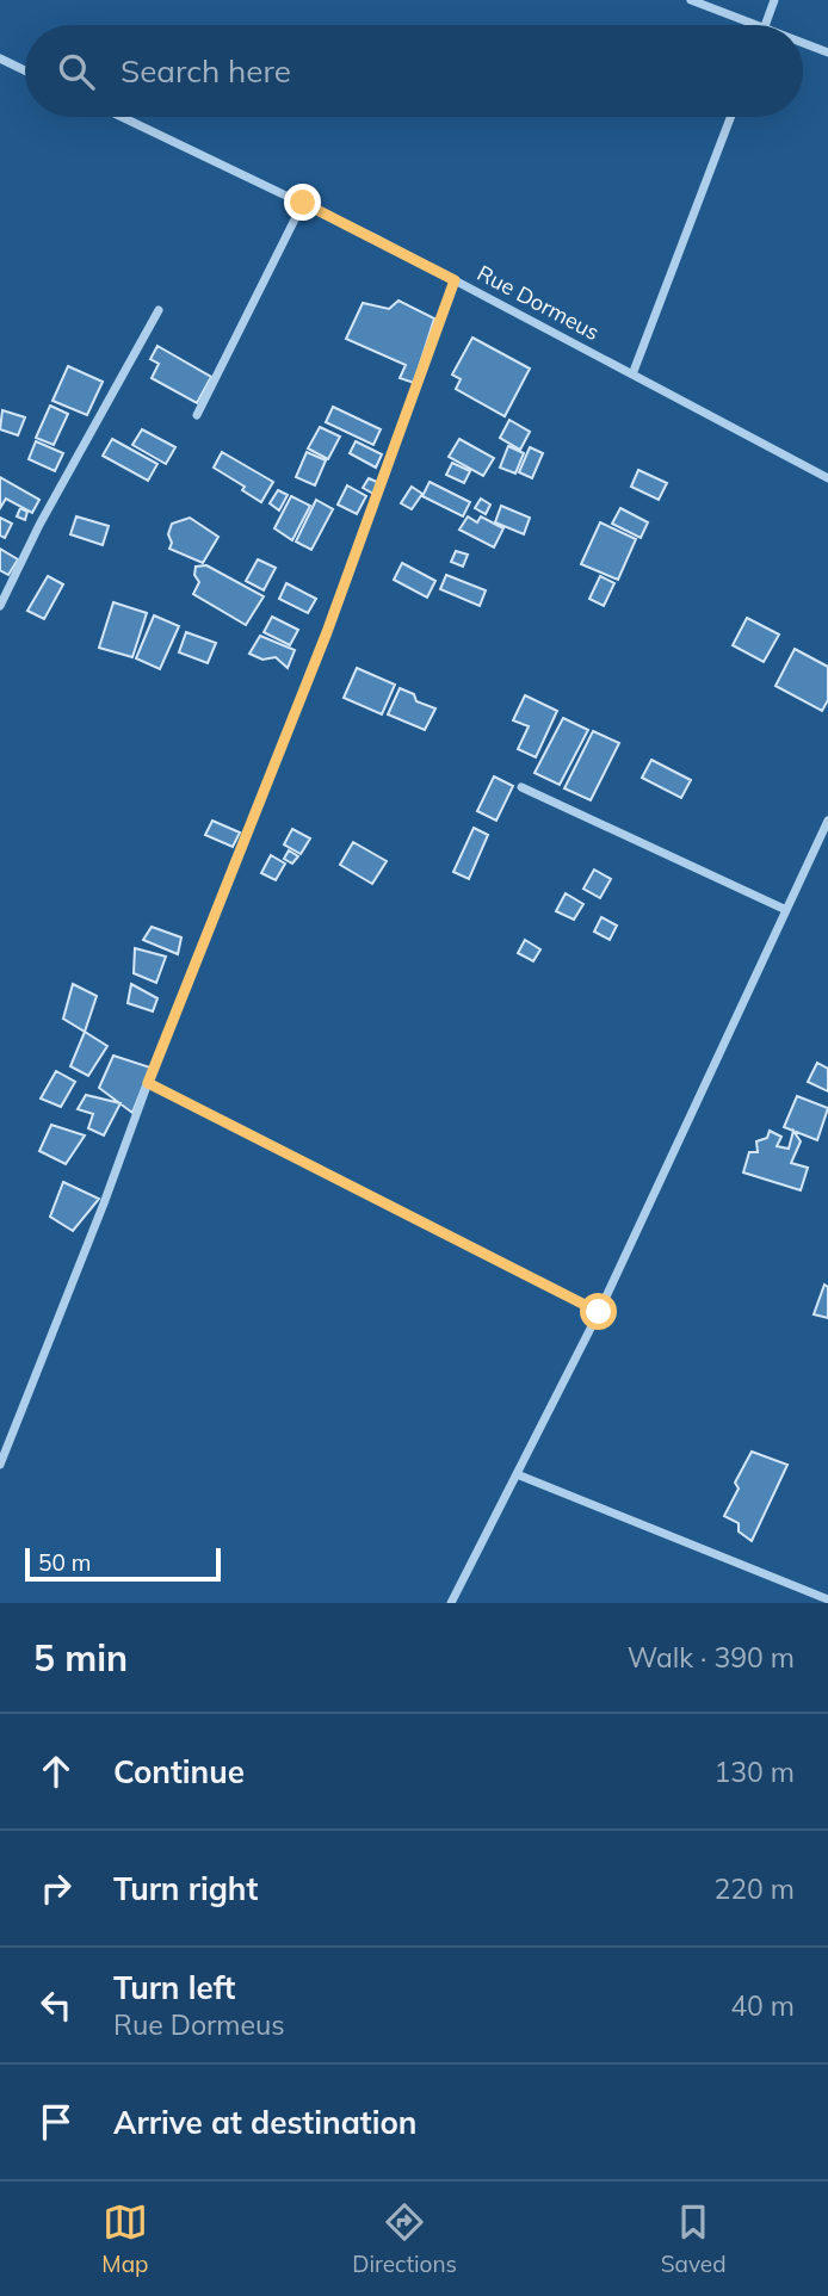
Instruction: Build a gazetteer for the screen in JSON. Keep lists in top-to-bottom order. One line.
{"streets":{"street":["Rue Dormeus"]},"scale_bar":"50 m","page":{"search":"Search here","scale":"50 m","heading":["5 min","Walk · 390 m"],"list":[["Continue","130 m"],["Turn right","220 m"],["Turn left","Rue Dormeus","40 m"],"Arrive at destination"],"nav":["Map","Directions","Saved"]}}
